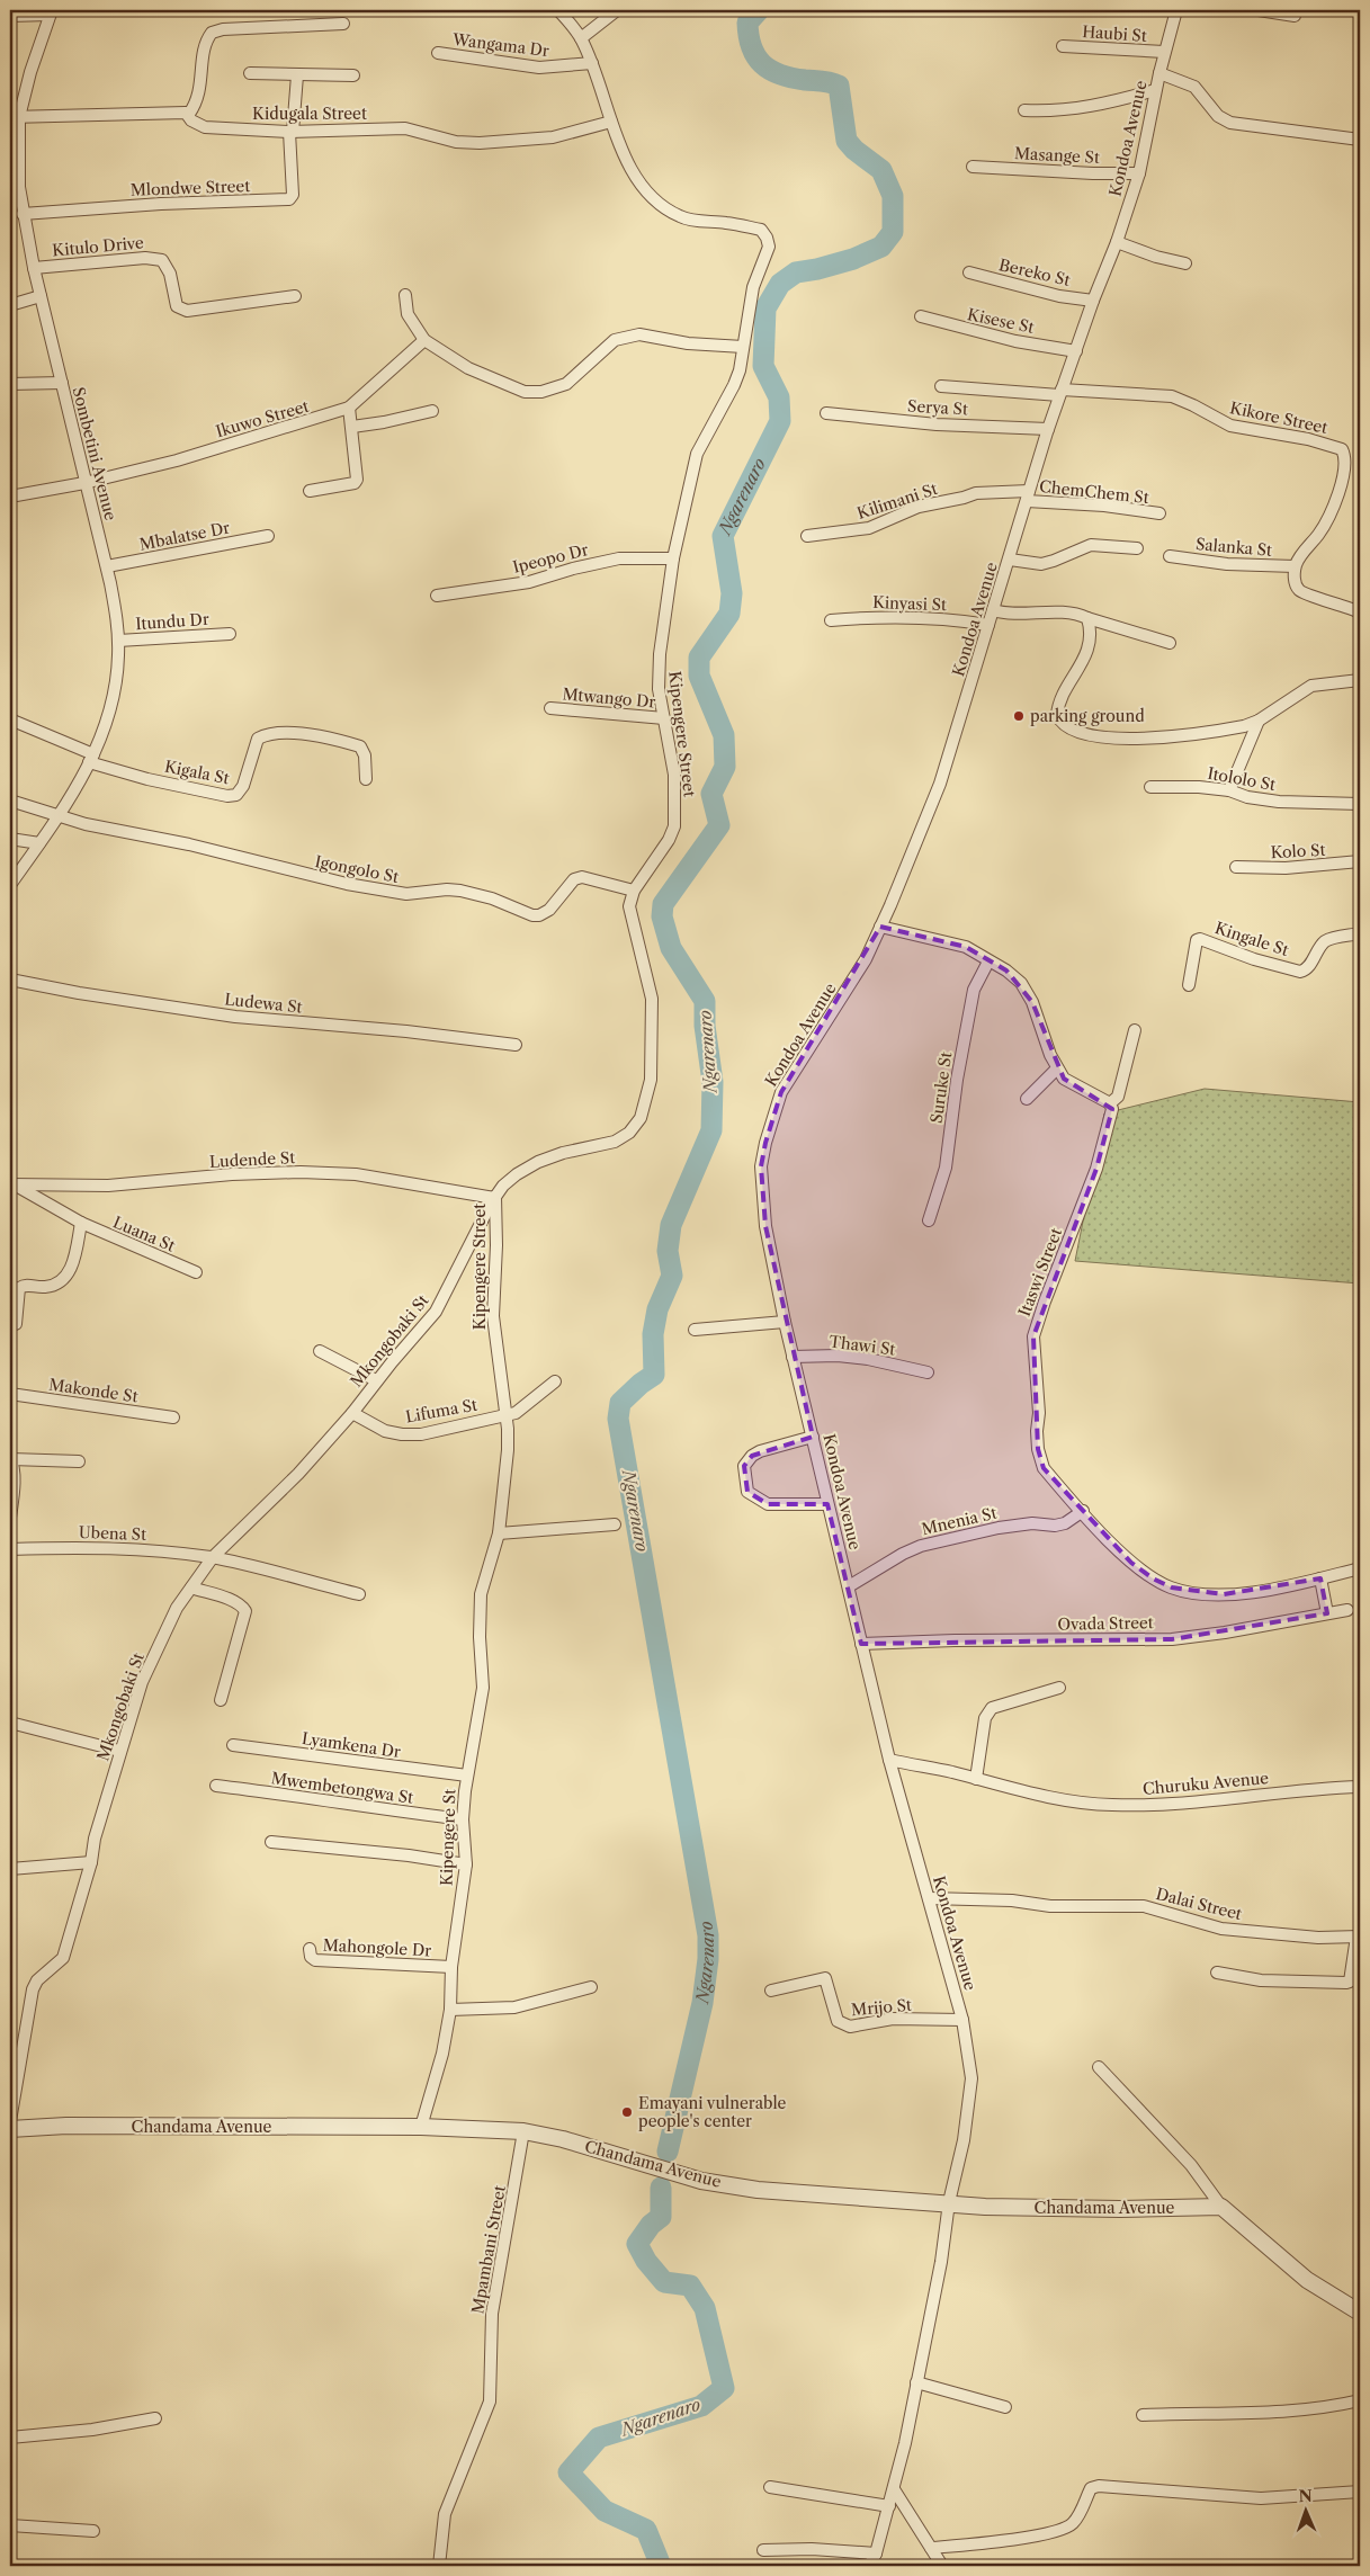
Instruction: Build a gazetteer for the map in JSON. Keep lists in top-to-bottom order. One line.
{"streets":{"street":["Haubi St","Wangama Dr","Kidugala Street","Kondoa Avenue","Masange St","Mlondwe Street","Kitulo Drive","Bereko St","Kisese St","Serya St","Kikore Street","Ikuwo Street","Sombetini Avenue","ChemChem St","Kilimani St","Mbalatse Dr","Salanka St","Ipeopo Dr","Kinyasi St","Itundu Dr","Mtwango Dr","Kipengere Street","Kigala St","Itololo St","Kolo St","Igongolo St","Kingale St","Ludewa St","Suruke St","Ludende St","Luana St","Itaswi Street","Mkongobaki St","Thawi St","Makonde St","Lifuma St","Mnenia St","Ubena St","Ovada Street","Lyamkena Dr","Churuku Avenue","Mwembetongwa St","Kipengere St","Dalai Street","Mahongole Dr","Mrijo St","Chandama Avenue","Mpambani Street"]},"crossings":[["Haubi St","Kondoa Avenue"],["Wangama Dr","Kipengere Street"],["Kidugala Street","Mlondwe Street"],["Kidugala Street","Kipengere Street"],["Kondoa Avenue","Masange St"],["Kondoa Avenue","Bereko St"],["Kondoa Avenue","Kisese St"],["Kondoa Avenue","Serya St"],["Kondoa Avenue","Kikore Street"],["Kondoa Avenue","ChemChem St"],["Kondoa Avenue","Kilimani St"],["Kondoa Avenue","Kinyasi St"],["Kondoa Avenue","Thawi St"],["Kondoa Avenue","Mnenia St"],["Kondoa Avenue","Ovada Street"],["Kondoa Avenue","Churuku Avenue"],["Kondoa Avenue","Dalai Street"],["Kondoa Avenue","Mrijo St"],["Kondoa Avenue","Chandama Avenue"],["Mlondwe Street","Sombetini Avenue"],["Kitulo Drive","Sombetini Avenue"],["Kikore Street","Salanka St"],["Ikuwo Street","Sombetini Avenue"],["Sombetini Avenue","Mbalatse Dr"],["Sombetini Avenue","Itundu Dr"],["Sombetini Avenue","Kigala St"],["Sombetini Avenue","Igongolo St"],["ChemChem St","Kilimani St"],["Ipeopo Dr","Kipengere Street"],["Mtwango Dr","Kipengere Street"],["Kipengere Street","Igongolo St"],["Kipengere Street","Ludende St"],["Kipengere Street","Mkongobaki St"],["Kipengere Street","Lifuma St"],["Kipengere Street","Kipengere St"],["Ludende St","Luana St"],["Ludende St","Mkongobaki St"],["Itaswi Street","Mnenia St"],["Mkongobaki St","Lifuma St"],["Mkongobaki St","Ubena St"],["Lyamkena Dr","Kipengere St"],["Mwembetongwa St","Kipengere St"],["Kipengere St","Mahongole Dr"],["Kipengere St","Chandama Avenue"],["Chandama Avenue","Mpambani Street"]],"water":["Ngarenaro"],"places":["parking ground","Emayani vulnerable people's center"],"north":"top"}
